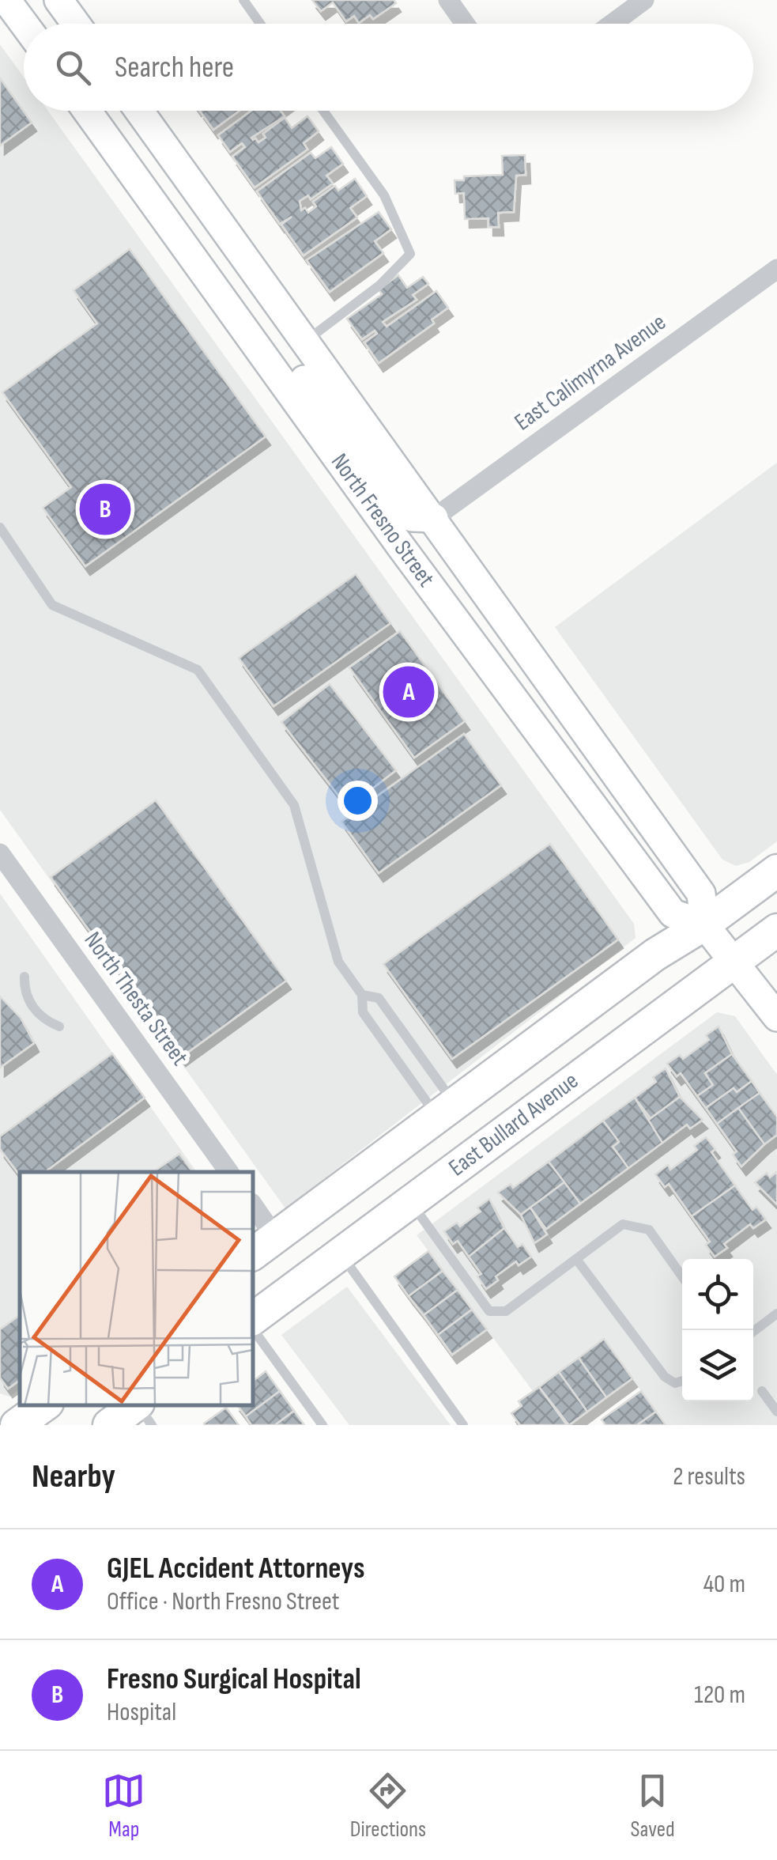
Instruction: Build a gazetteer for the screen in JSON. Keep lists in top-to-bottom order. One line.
{"streets":{"main road":["North Fresno Street","East Bullard Avenue"],"street":["East Calimyrna Avenue","North Thesta Street"]},"crossings":[["East Calimyrna Avenue","North Fresno Street"],["North Fresno Street","East Bullard Avenue"]],"page":{"search":"Search here","pins":["B","A"],"heading":["Nearby","2 results"],"list":[{"mark":"A","name":"GJEL Accident Attorneys","note":"Office · North Fresno Street","value":"40 m"},{"mark":"B","name":"Fresno Surgical Hospital","note":"Hospital","value":"120 m"}],"nav":["Map","Directions","Saved"]}}
